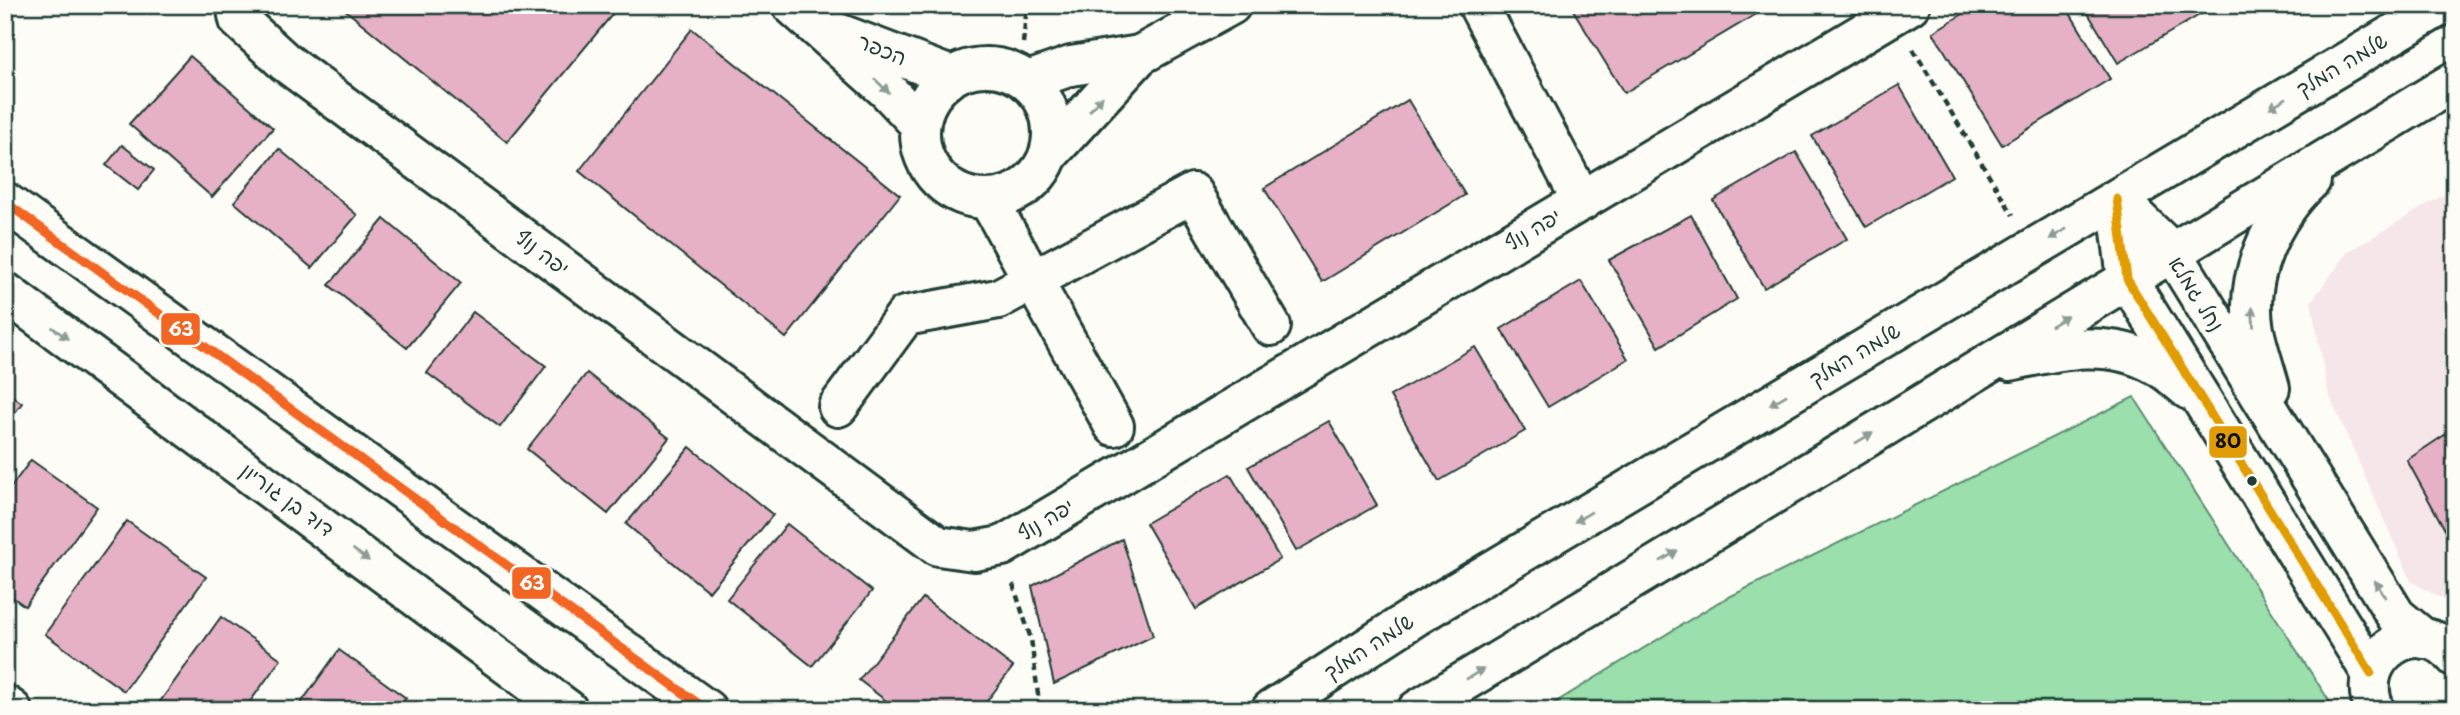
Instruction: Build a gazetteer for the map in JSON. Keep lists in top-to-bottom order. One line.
{"streets":{"street":["הכפר","שלמה המלך","יפה נוף","נחל גמלא","דוד בן גוריון"]},"crossings":[["שלמה המלך","נחל גמלא"]],"lines":["transit line 80","transit line 63"]}
